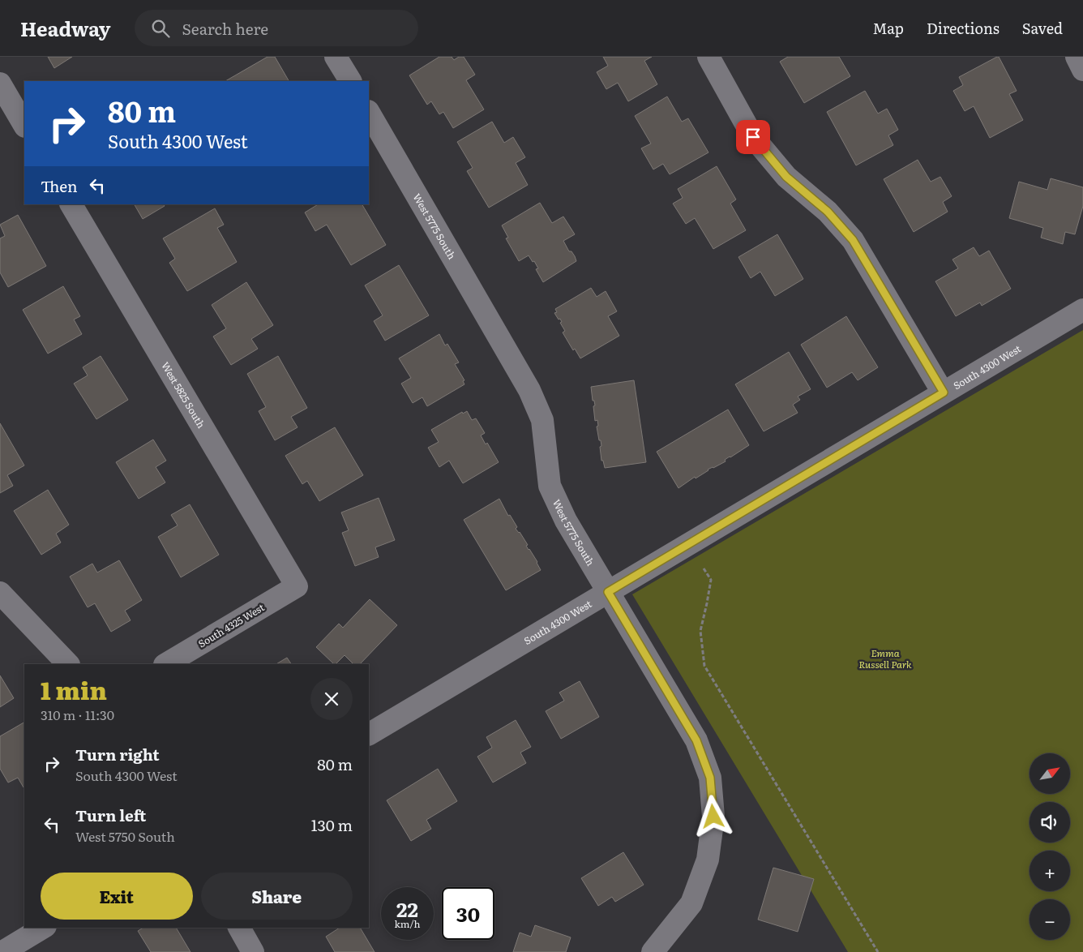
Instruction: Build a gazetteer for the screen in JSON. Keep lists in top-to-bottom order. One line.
{"streets":{"street":["West 5775 South","South 4300 West","West 5825 South","South 4325 West"]},"crossings":[["West 5775 South","South 4300 West"],["West 5825 South","South 4325 West"]],"parks":["Emma Russell Park"],"north":"top right","page":{"header":"Headway","search":"Search here","nav":["Map","Directions","Saved"],"turn":["80 m","South 4300 West"],"then":"Then","heading":["1 min","310 m · 11:30"],"list":[{"name":"Turn right","note":"South 4300 West","value":"80 m"},{"name":"Turn left","note":"West 5750 South","value":"130 m"}],"map_buttons":["+","−"],"buttons":["Exit","Share"],"speed":"22 km/h","limit":"30"}}
